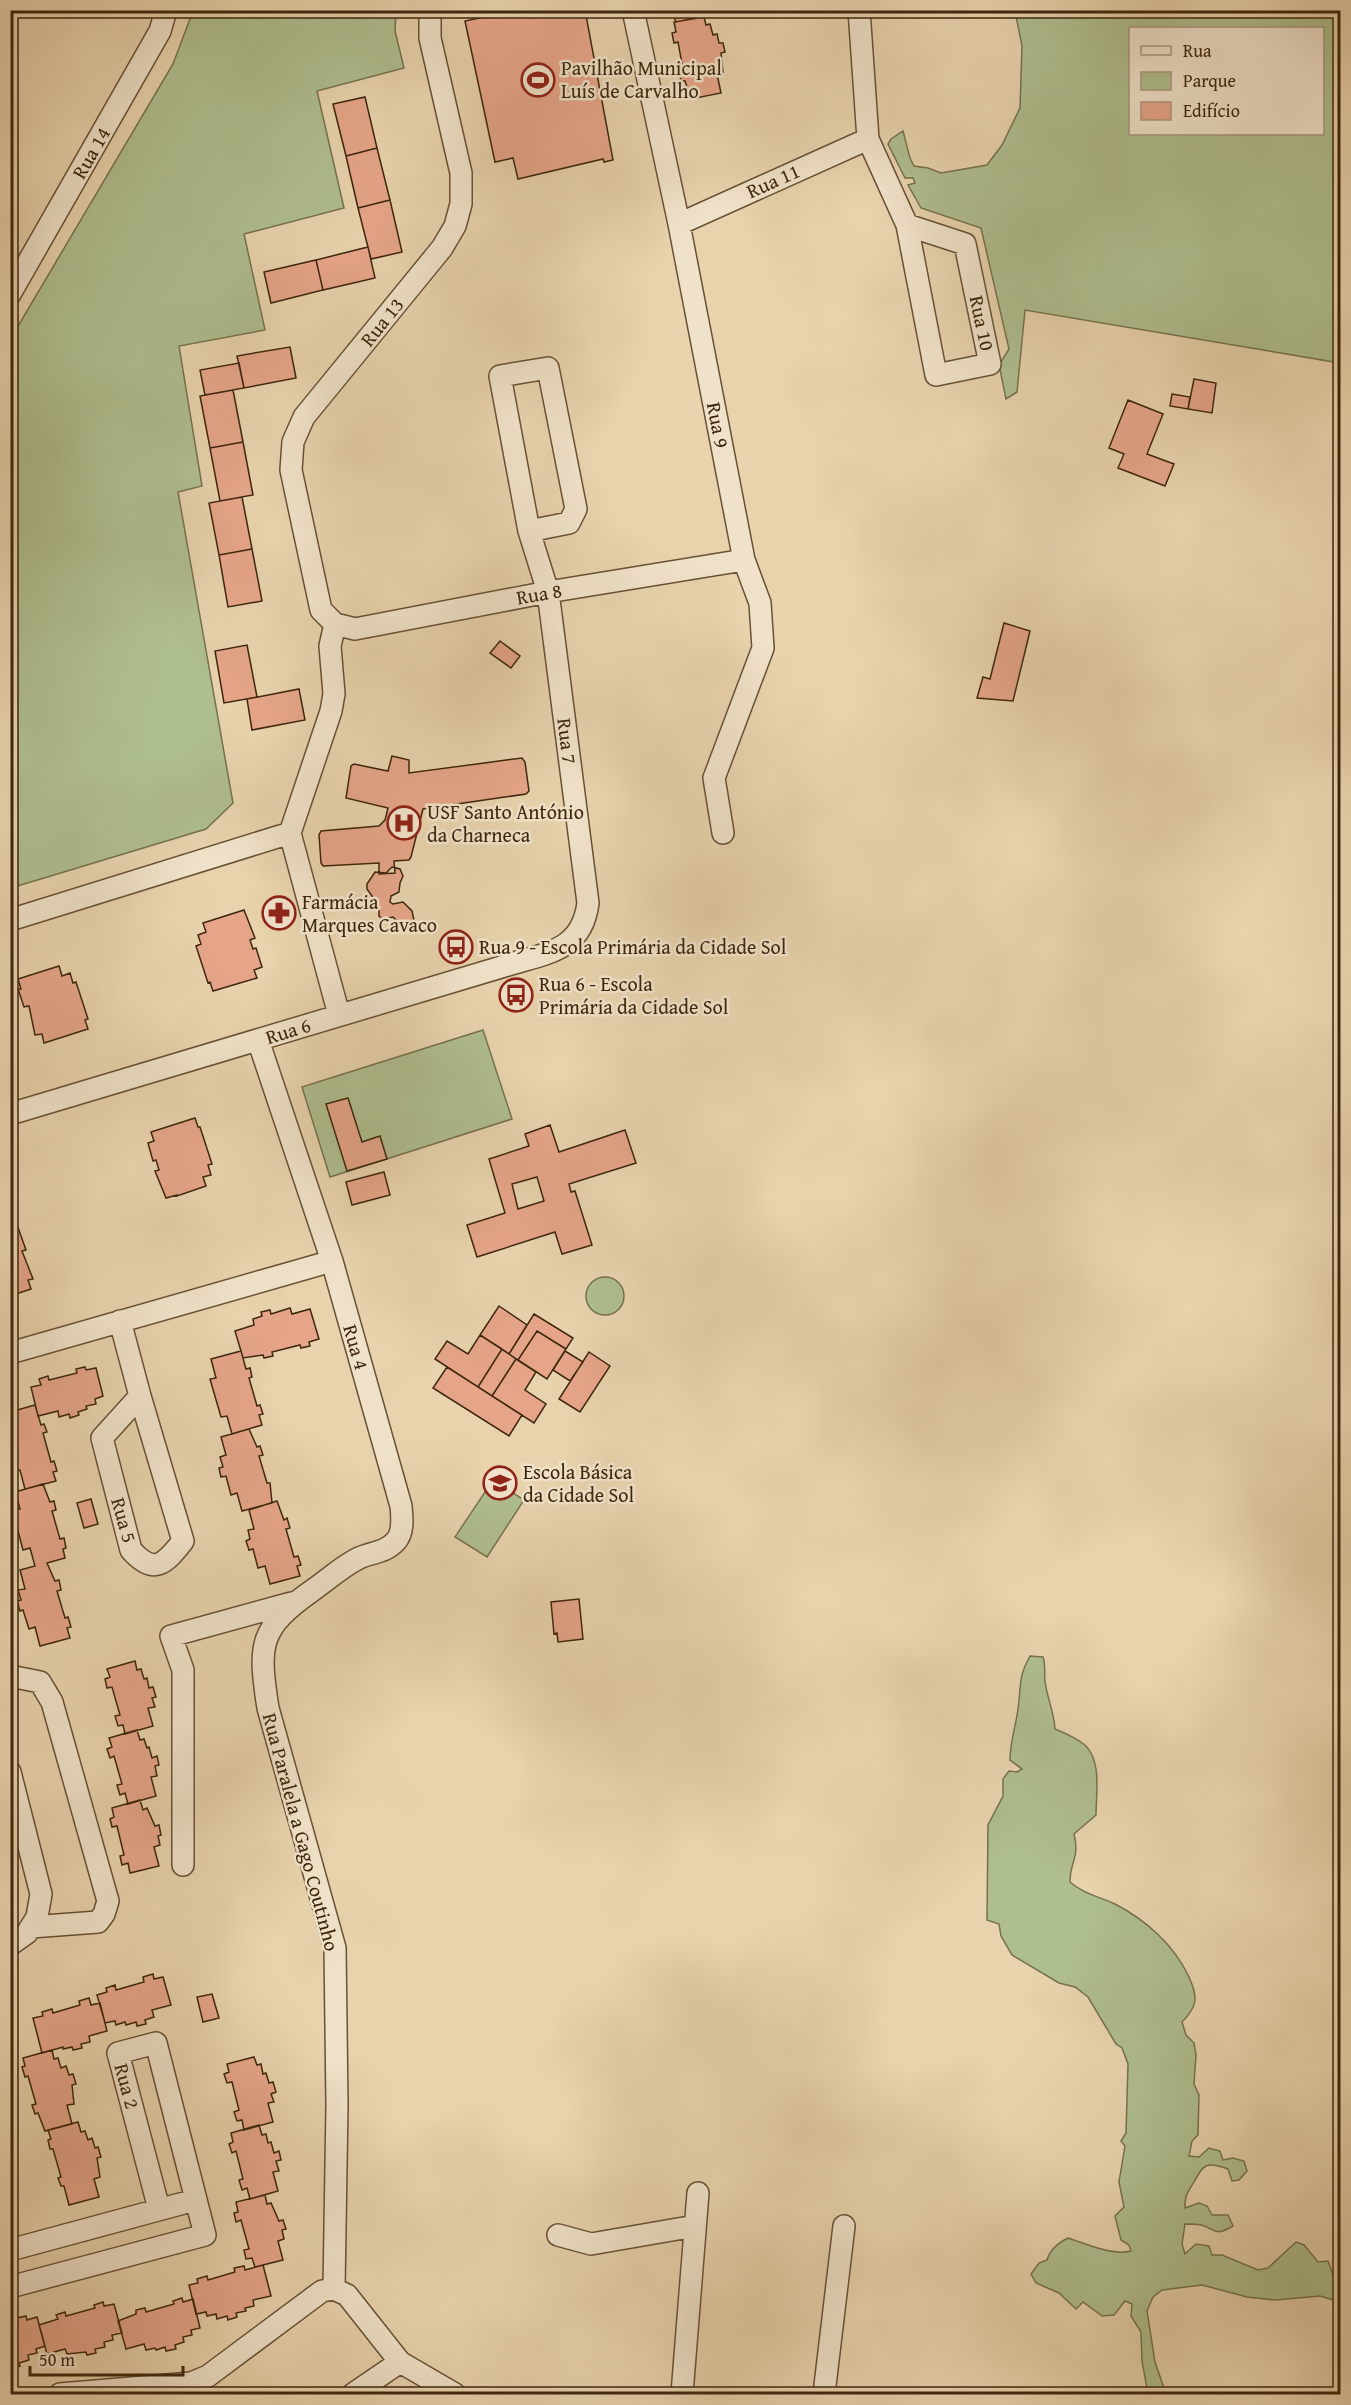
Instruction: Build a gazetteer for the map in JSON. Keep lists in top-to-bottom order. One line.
{"streets":{"street":["Rua 14","Rua 11","Rua 13","Rua 10","Rua 9","Rua 8","Rua 7","Rua 6","Rua 4","Rua 5","Rua Paralela a Gago Coutinho","Rua 2"]},"crossings":[["Rua 11","Rua 10"],["Rua 11","Rua 9"],["Rua 13","Rua 8"],["Rua 9","Rua 8"],["Rua 8","Rua 7"],["Rua 7","Rua 6"],["Rua 6","Rua 4"],["Rua 4","Rua Paralela a Gago Coutinho"]],"places":{"sports":["Pavilhão Municipal Luís de Carvalho"],"hospital":["USF Santo António da Charneca"],"pharmacy":["Farmácia Marques Cavaco"],"bus stop":["Rua 9 - Escola Primária da Cidade Sol","Rua 6 - Escola Primária da Cidade Sol"],"school or university":["Escola Básica da Cidade Sol"]},"legend":["Rua","Parque","Edifício"],"scale_bar":"50 m"}
